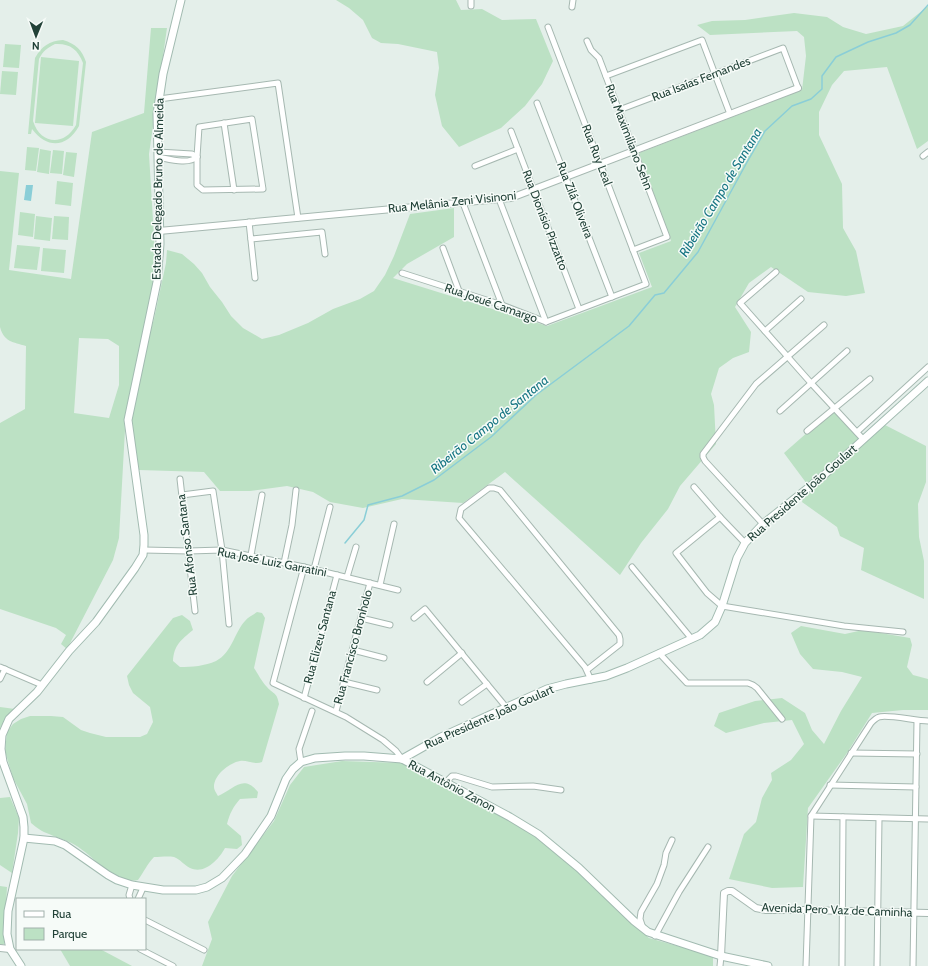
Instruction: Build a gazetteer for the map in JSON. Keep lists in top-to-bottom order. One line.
{"streets":{"main road":["Estrada Delegado Bruno de Almeida","Rua Presidente João Goulart","Rua Antônio Zanon"],"street":["Rua Isaías Fernandes","Rua Maximiliano Sehn","Rua Ruy Leal","Rua Zilá Oliveira","Rua Melânia Zeni Visinoni","Rua Dionísio Pizzatto","Rua Josué Camargo","Rua Afonso Santana","Rua José Luiz Garratini","Rua Elizeu Santana","Rua Francisco Bronholo","Avenida Pero Vaz de Caminha"]},"crossings":[["Rua Isaías Fernandes","Rua Maximiliano Sehn"],["Rua Isaías Fernandes","Rua Melânia Zeni Visinoni"],["Rua Maximiliano Sehn","Rua Ruy Leal"],["Rua Maximiliano Sehn","Rua Melânia Zeni Visinoni"],["Rua Ruy Leal","Rua Melânia Zeni Visinoni"],["Rua Ruy Leal","Rua Josué Camargo"],["Estrada Delegado Bruno de Almeida","Rua Melânia Zeni Visinoni"],["Estrada Delegado Bruno de Almeida","Rua José Luiz Garratini"],["Rua Zilá Oliveira","Rua Melânia Zeni Visinoni"],["Rua Zilá Oliveira","Rua Josué Camargo"],["Rua Melânia Zeni Visinoni","Rua Dionísio Pizzatto"],["Rua Dionísio Pizzatto","Rua Josué Camargo"],["Rua Presidente João Goulart","Rua Antônio Zanon"],["Rua Afonso Santana","Rua José Luiz Garratini"],["Rua José Luiz Garratini","Rua Elizeu Santana"],["Rua José Luiz Garratini","Rua Francisco Bronholo"],["Rua Antônio Zanon","Avenida Pero Vaz de Caminha"]],"water":["Ribeirão Campo de Santana"],"legend":["Rua","Parque"],"north":"bottom"}
